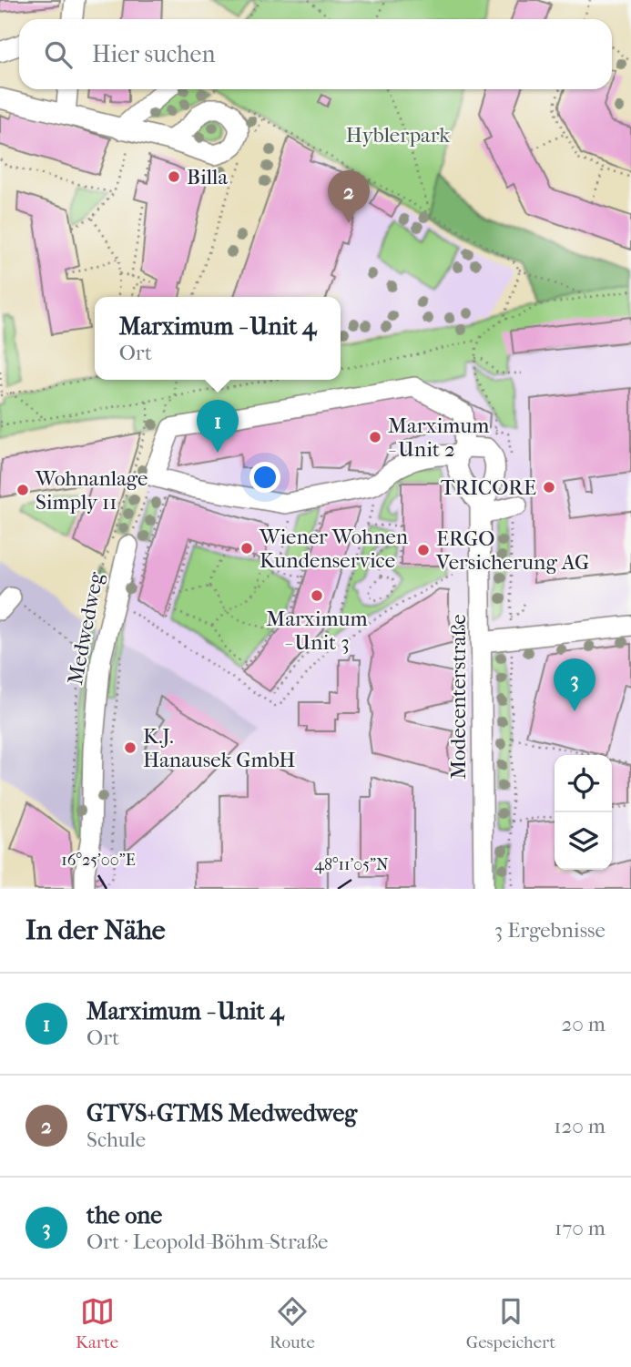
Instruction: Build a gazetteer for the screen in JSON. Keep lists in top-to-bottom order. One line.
{"streets":{"street":["Medwedweg","Modecenterstraße"]},"parks":["Hyblerpark"],"places":["Billa","Marximum - Unit 2","TRICORE","Wohnanlage Simply 11","Wiener Wohnen Kundenservice","ERGO Versicherung AG","Marximum - Unit 3","K.J. Hanausek GmbH"],"page":{"search":"Hier suchen","pins":["2","1","3"],"popup":["Marximum - Unit 4","Ort"],"heading":["In der Nähe","3 Ergebnisse"],"list":[{"mark":"1","name":"Marximum - Unit 4","note":"Ort","value":"20 m"},{"mark":"2","name":"GTVS+GTMS Medwedweg","note":"Schule","value":"120 m"},{"mark":"3","name":"the one","note":"Ort · Leopold-Böhm-Straße","value":"170 m"}],"nav":["Karte","Route","Gespeichert"]},"coordinates":["16°25'00\"E","48°11'05\"N"]}
